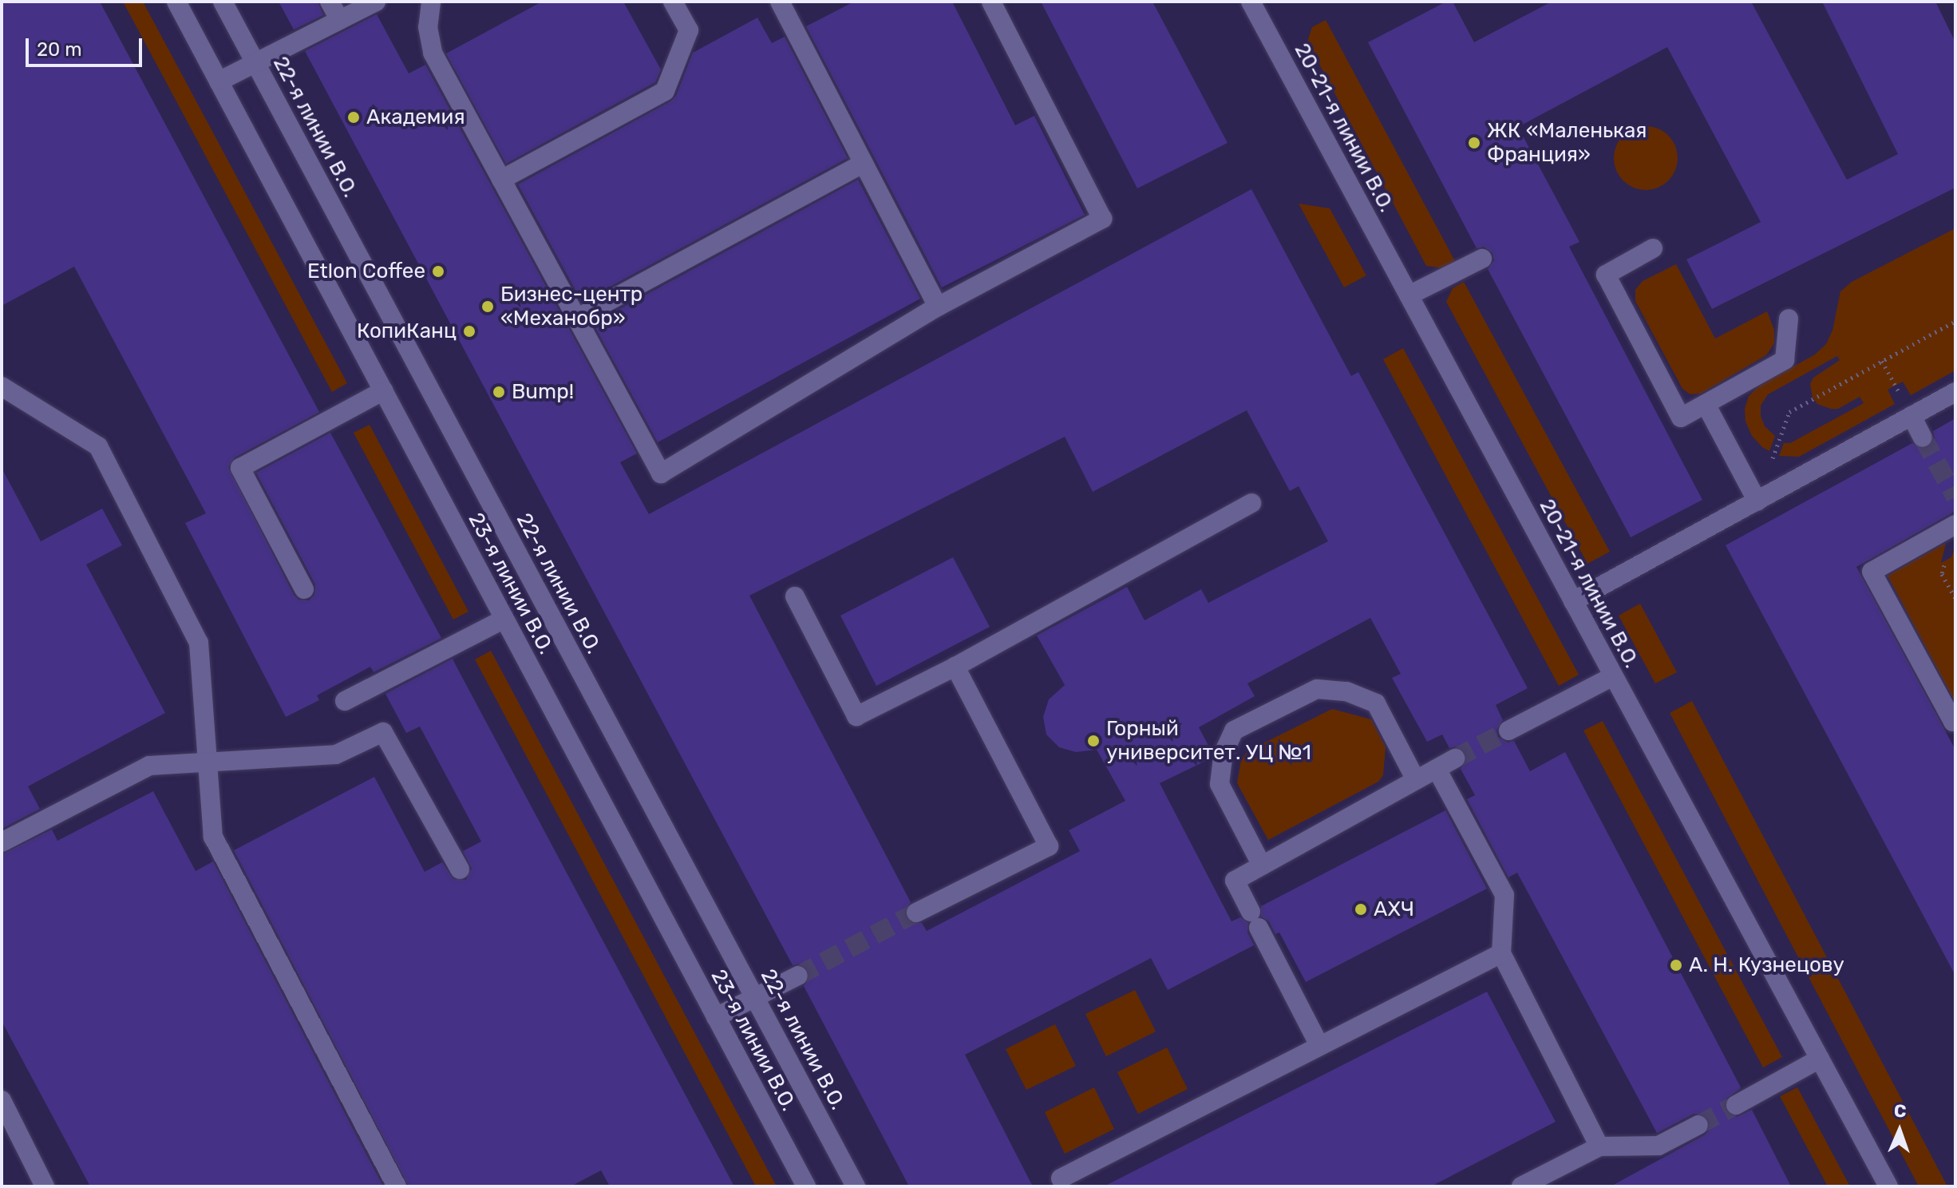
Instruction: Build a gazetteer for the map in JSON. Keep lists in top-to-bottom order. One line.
{"streets":{"street":["22-я линии В.О.","20-21-я линии В.О.","23-я линии В.О."]},"places":["Академия","ЖК «Маленькая Франция»","Etlon Coffee","Бизнес-центр «Механобр»","КопиКанц","Bump!","Горный университет. УЦ №1","АХЧ","А. Н. Кузнецову"],"scale_bar":"20 m","north":"top"}
